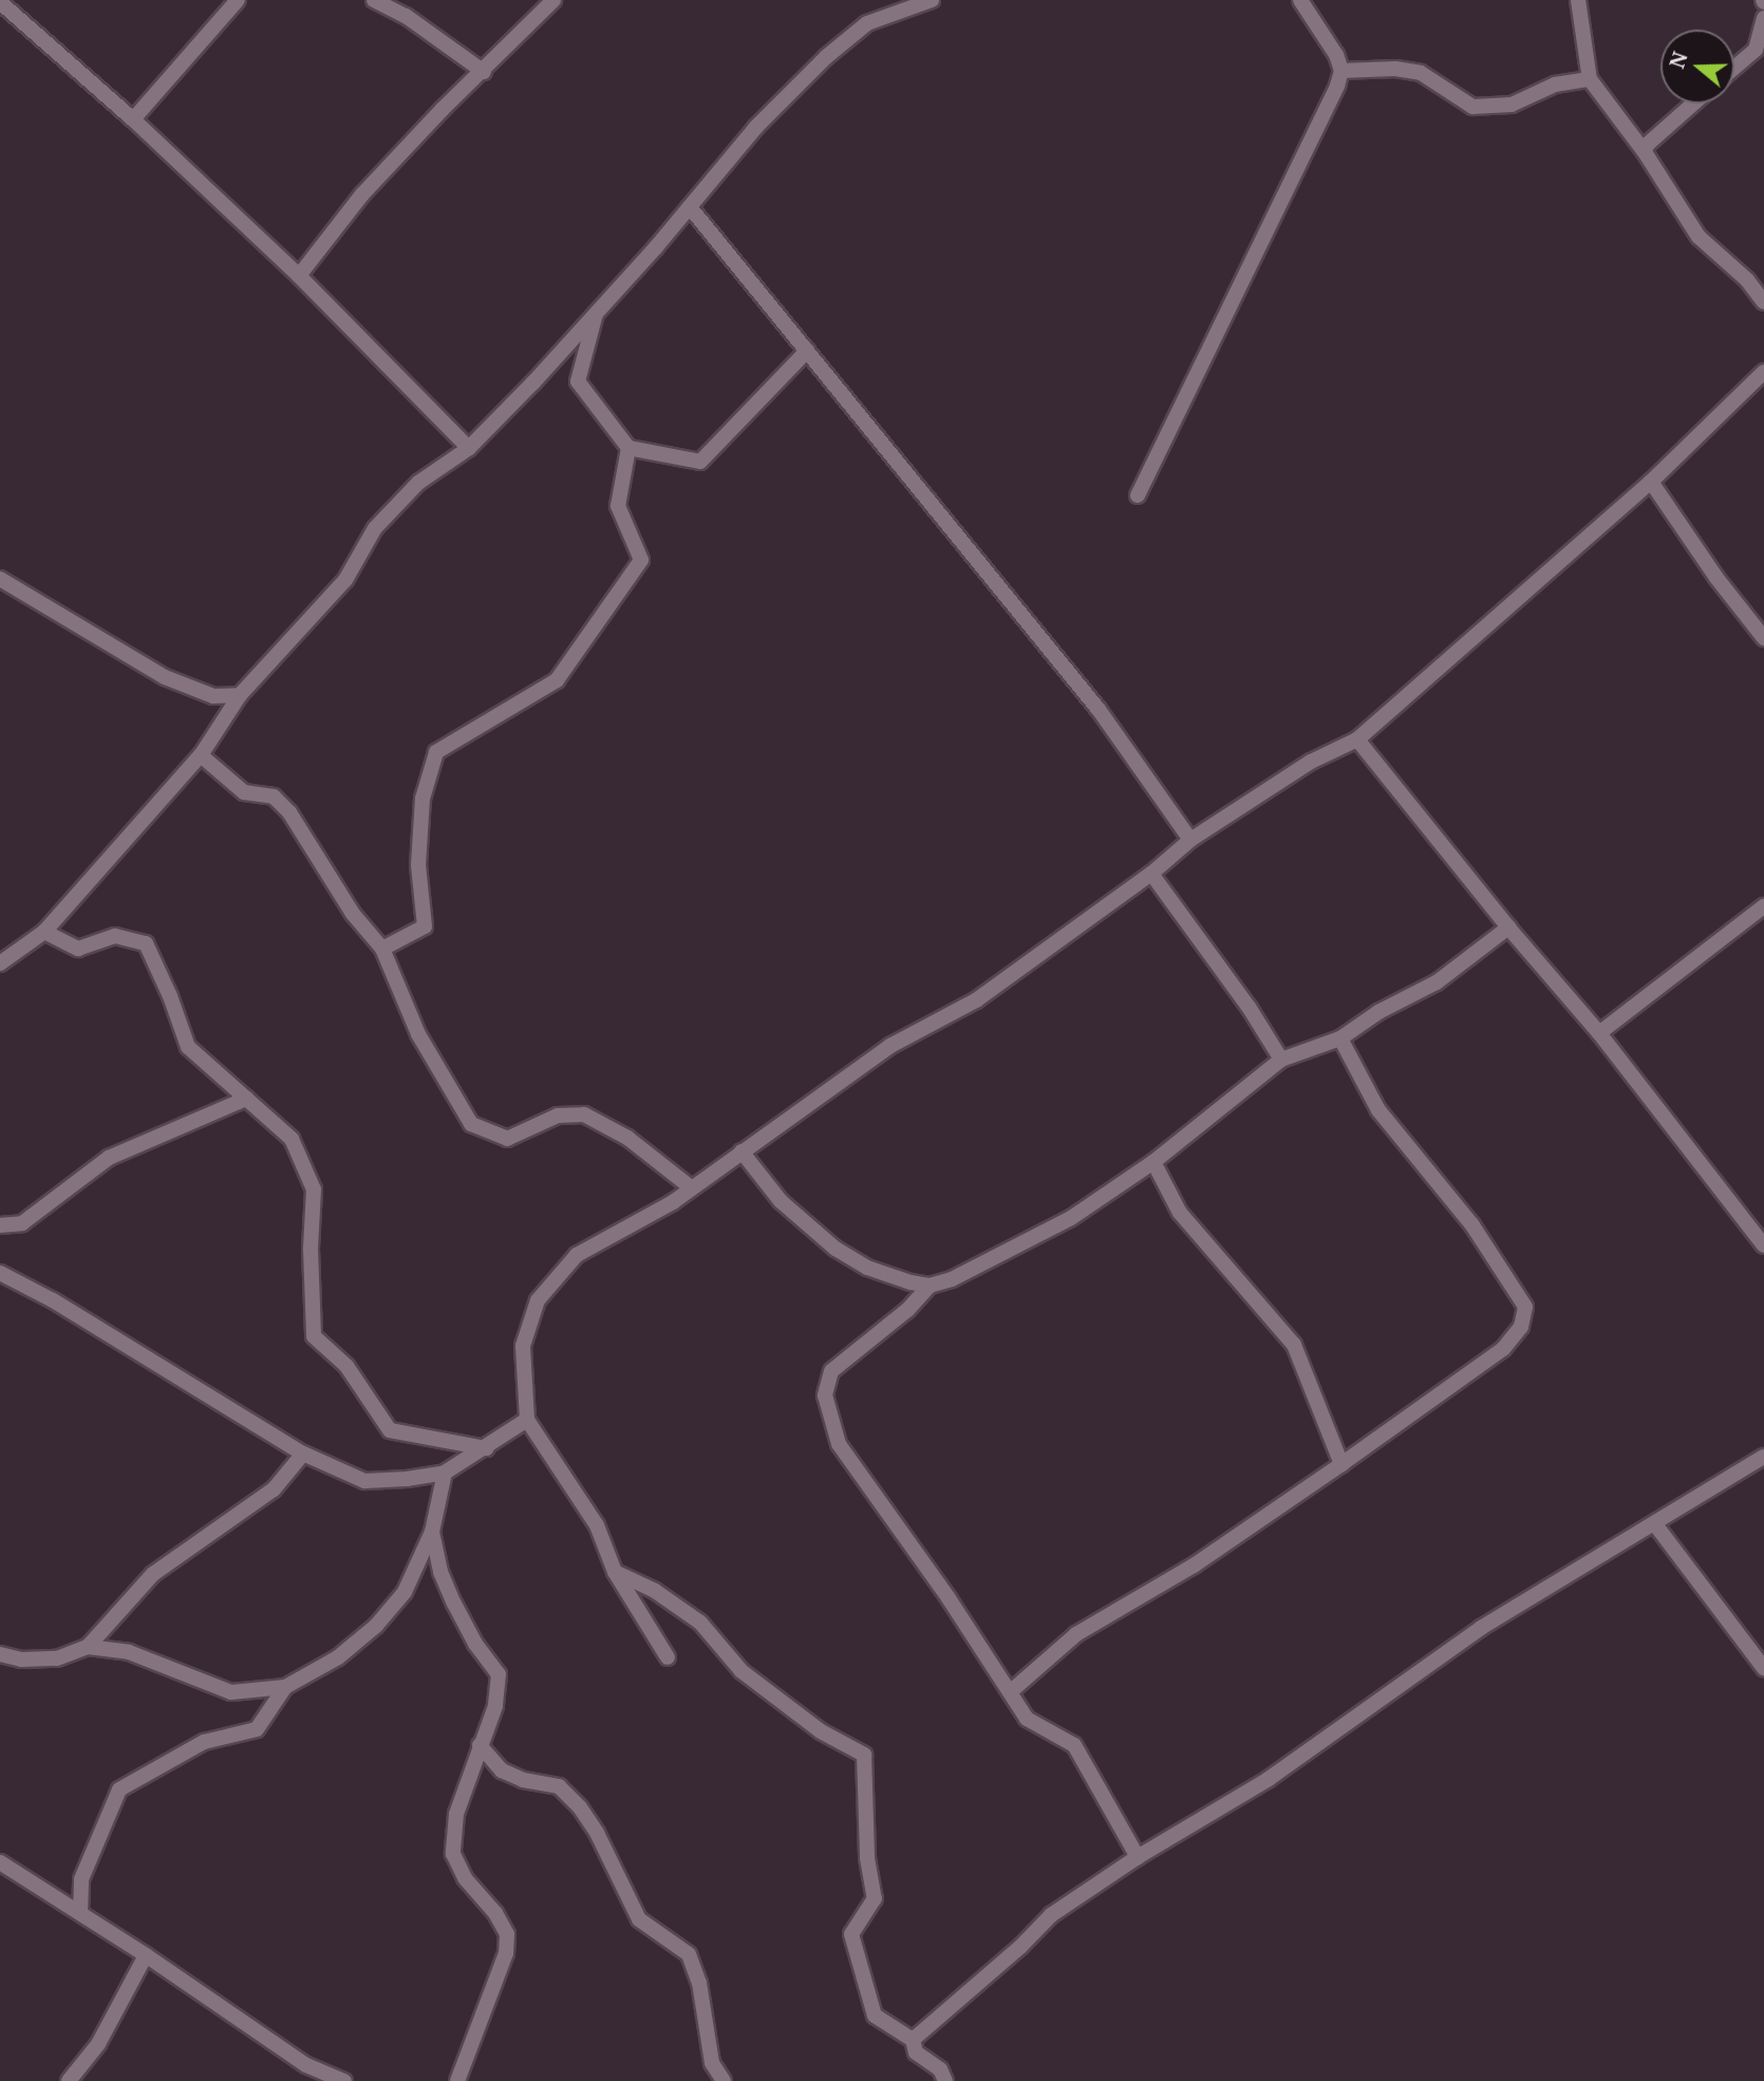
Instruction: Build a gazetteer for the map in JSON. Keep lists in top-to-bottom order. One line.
{"north":"left"}
